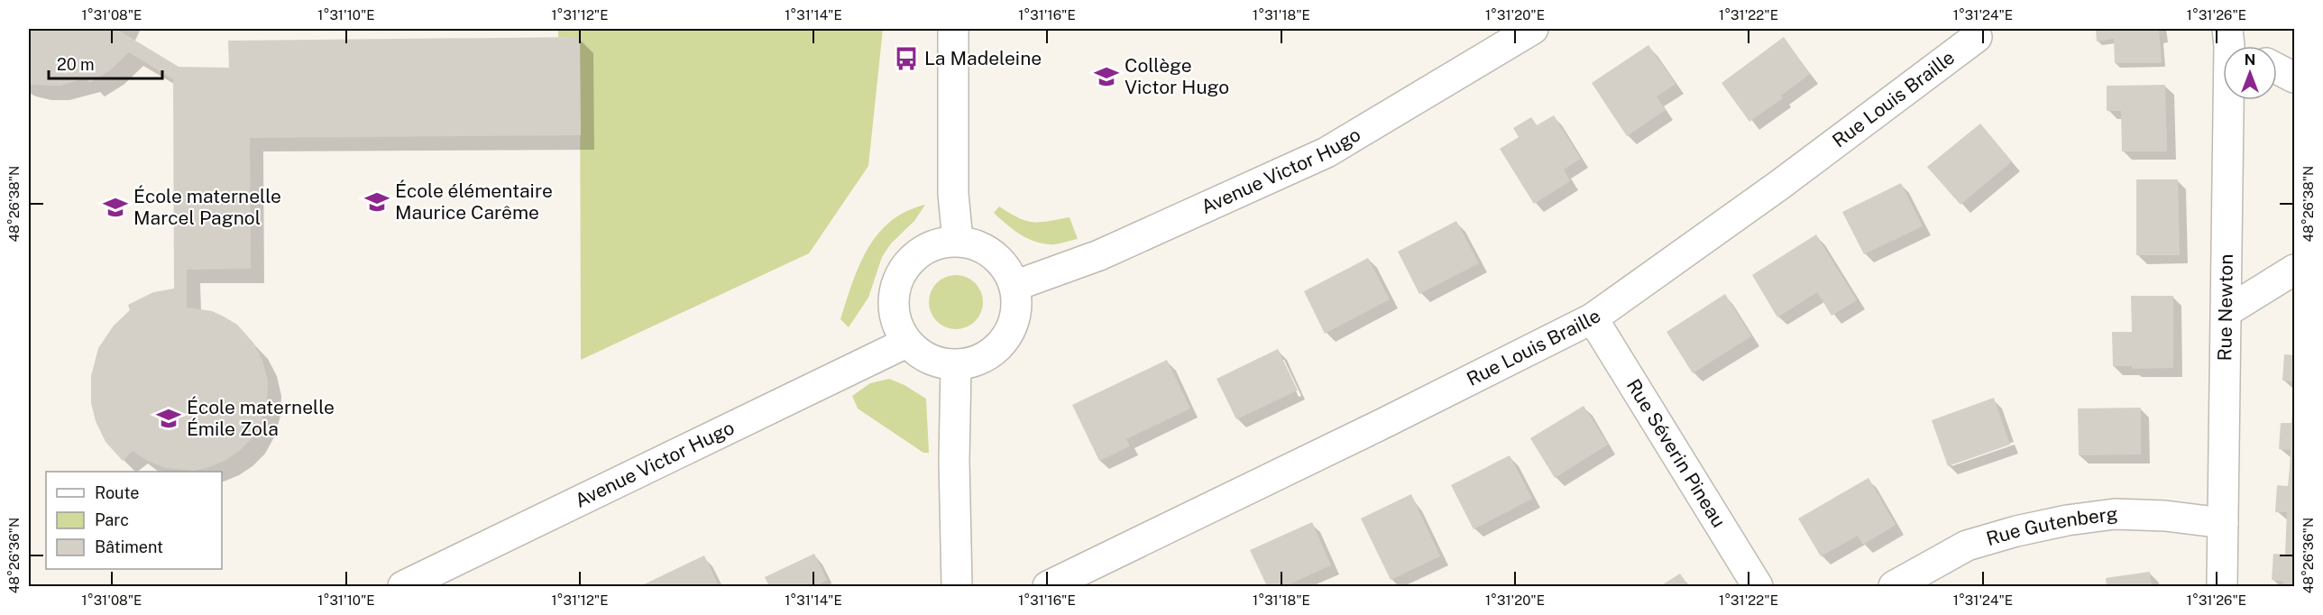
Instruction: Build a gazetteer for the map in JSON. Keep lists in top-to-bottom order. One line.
{"streets":{"street":["Rue Louis Braille","Avenue Victor Hugo","Rue Newton","Rue Séverin Pineau","Rue Gutenberg"]},"crossings":[["Rue Louis Braille","Rue Séverin Pineau"],["Rue Newton","Rue Gutenberg"]],"places":{"bus stop":["La Madeleine"],"school or university":["Collège Victor Hugo","École élémentaire Maurice Carême","École maternelle Marcel Pagnol","École maternelle Émile Zola"]},"legend":["Route","Parc","Bâtiment"],"scale_bar":"20 m","north":"top","coordinates":["1°31'08\"E","1°31'10\"E","1°31'12\"E","1°31'14\"E","1°31'16\"E","1°31'18\"E","1°31'20\"E","1°31'22\"E","1°31'24\"E","1°31'26\"E","48°26'38\"N","48°26'36\"N"]}
